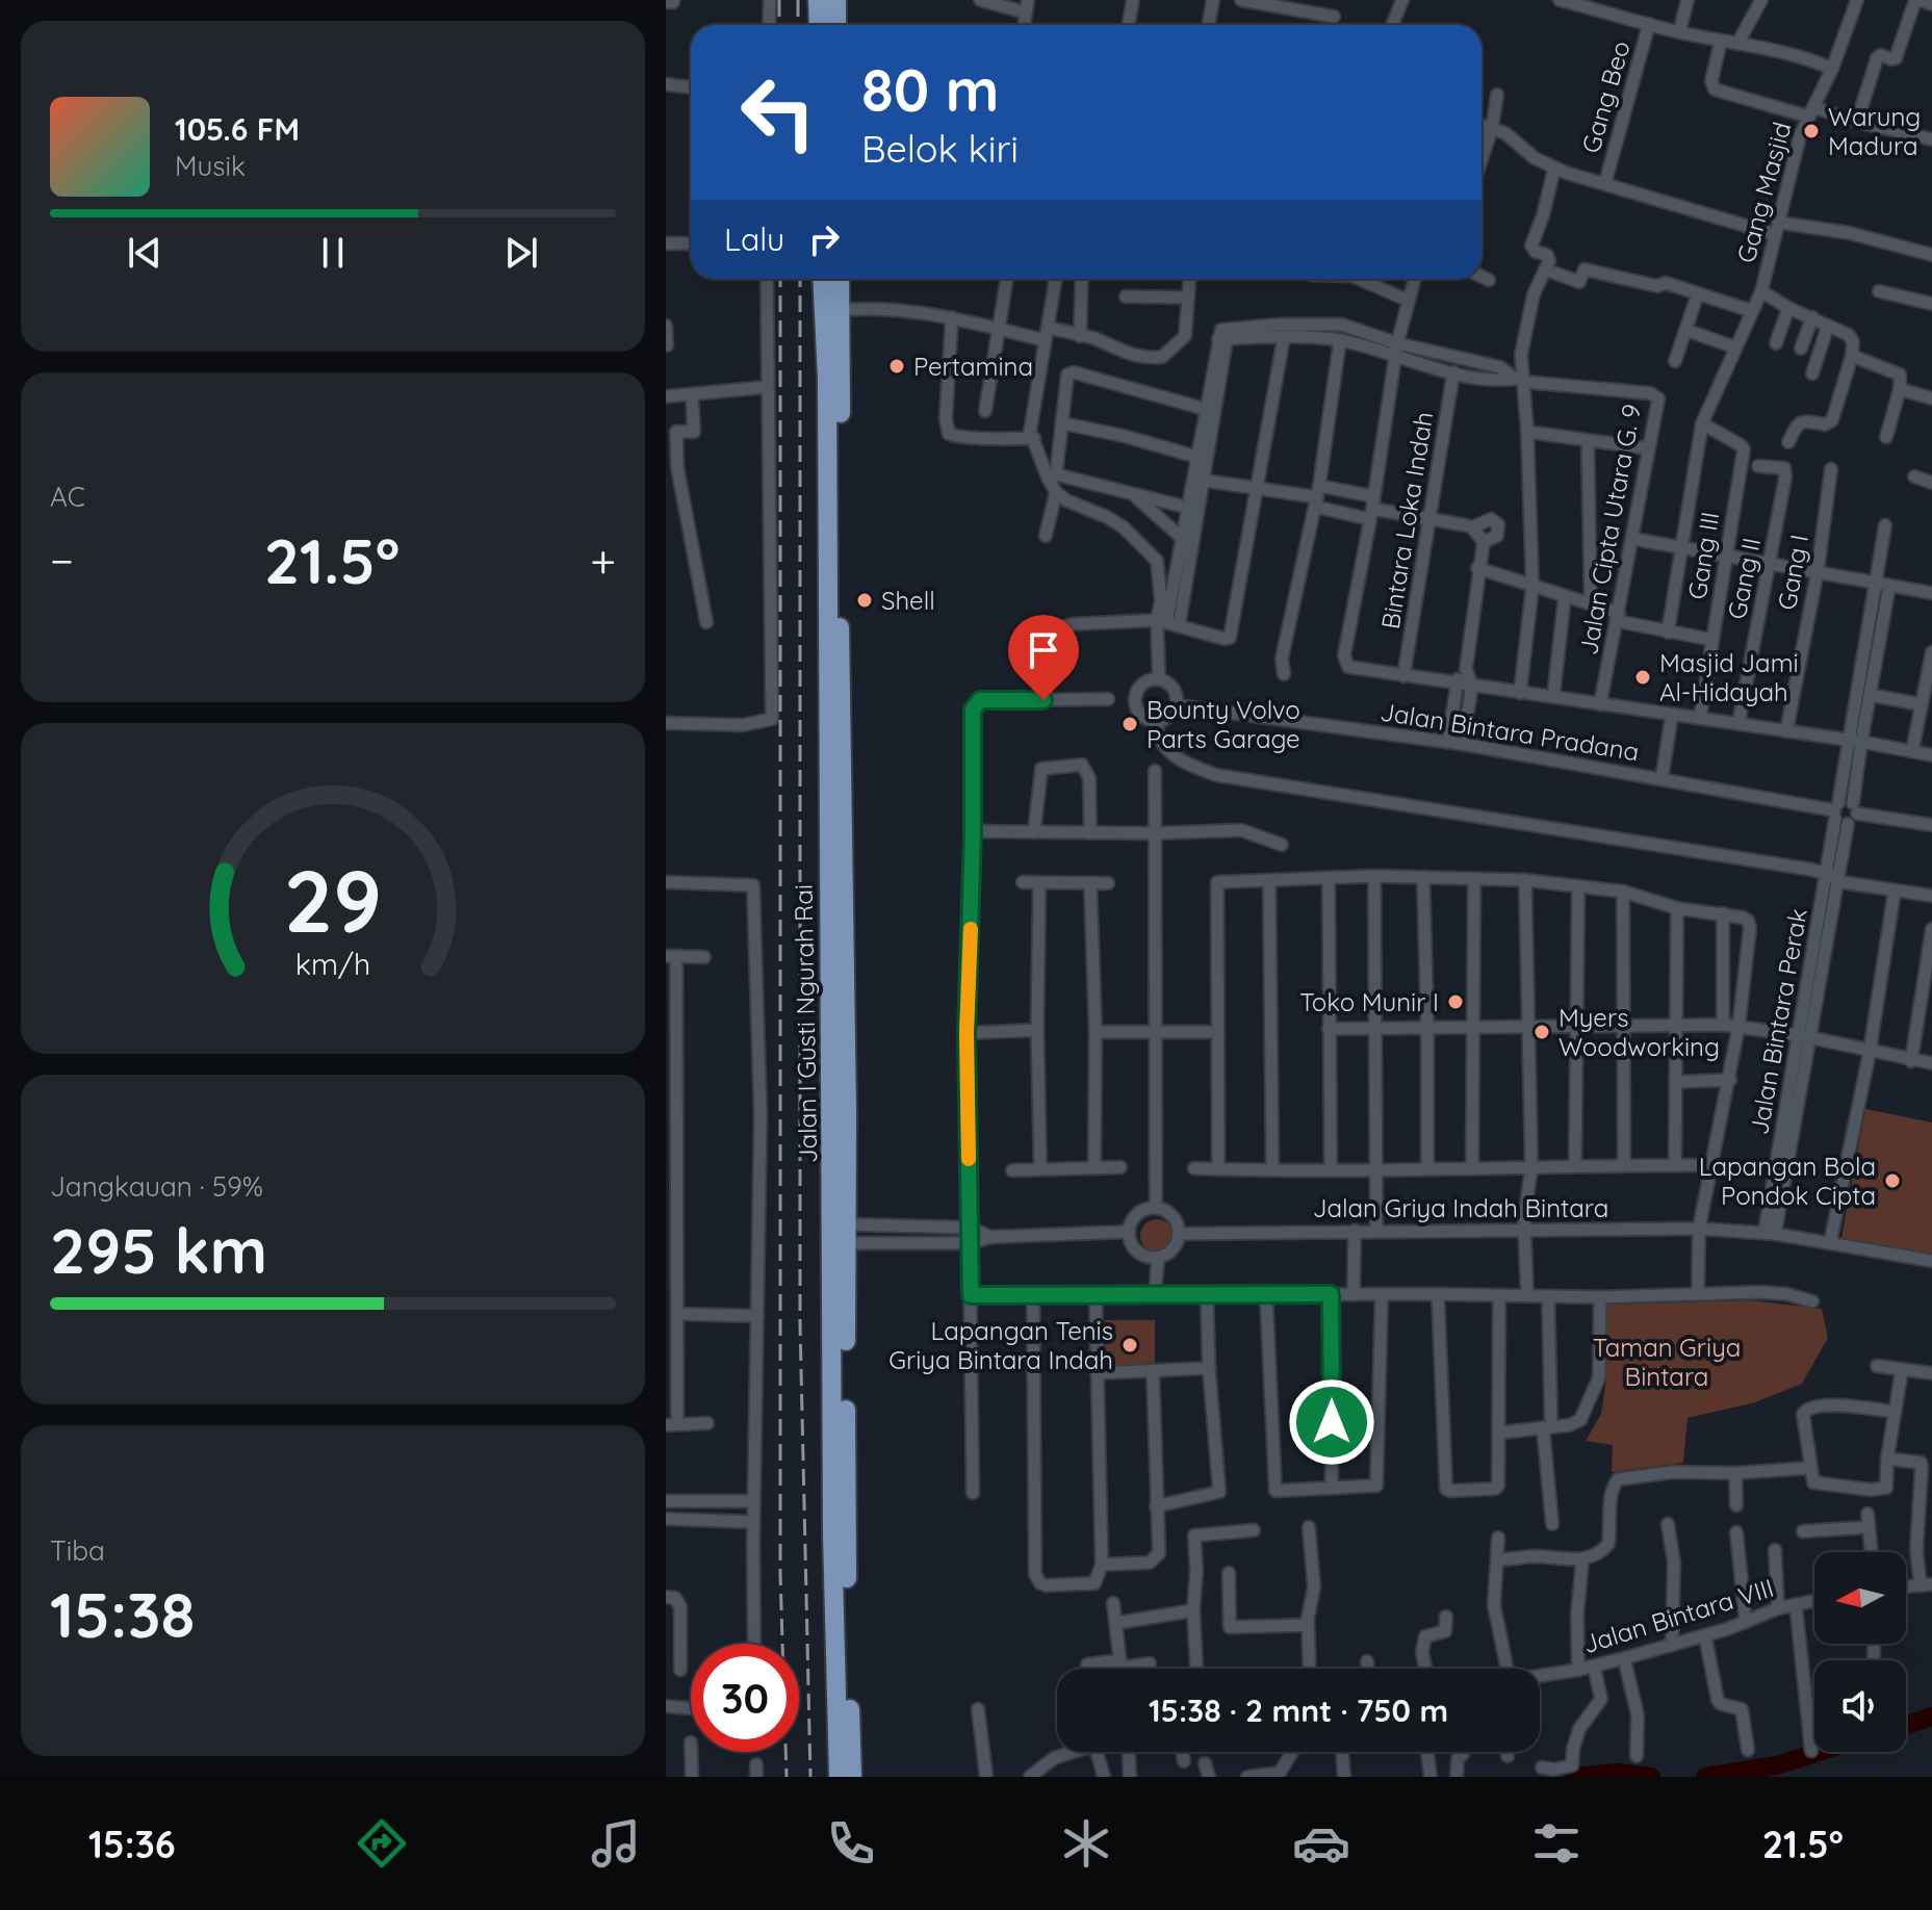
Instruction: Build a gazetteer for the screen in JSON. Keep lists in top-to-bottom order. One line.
{"streets":{"main road":["Jalan I Gusti Ngurah Rai"],"street":["Gang Beo","Gang Masjid","Bintara Loka Indah","Jalan Cipta Utara G. 9","Gang III","Gang I","Gang II","Jalan Bintara Pradana","Jalan Bintara Perak","Jalan Griya Indah Bintara","Jalan Bintara VIII"]},"crossings":[["Gang Masjid","Gang III"],["Jalan Bintara Pradana","Jalan Bintara Perak"],["Jalan Bintara Perak","Jalan Griya Indah Bintara"]],"parks":["Taman Griya Bintara"],"places":["Warung Madura","Pertamina","Shell","Masjid Jami Al-Hidayah","Bounty Volvo Parts Garage","Toko Munir I","Myers Woodworking","Lapangan Bola Pondok Cipta","Lapangan Tenis Griya Bintara Indah"],"north":"left","page":{"turn":["80 m","Belok kiri"],"song":["105.6 FM","Musik"],"then":"Lalu","tile":["AC",["Jangkauan · 59%","295 km"],["Tiba","15:38"]],"heat":["−","21.5°","+"],"limit":"30","trip":"15:38 · 2 mnt · 750 m","tabs":["15:36","21.5°"],"gauge":["29","km/h"]}}
